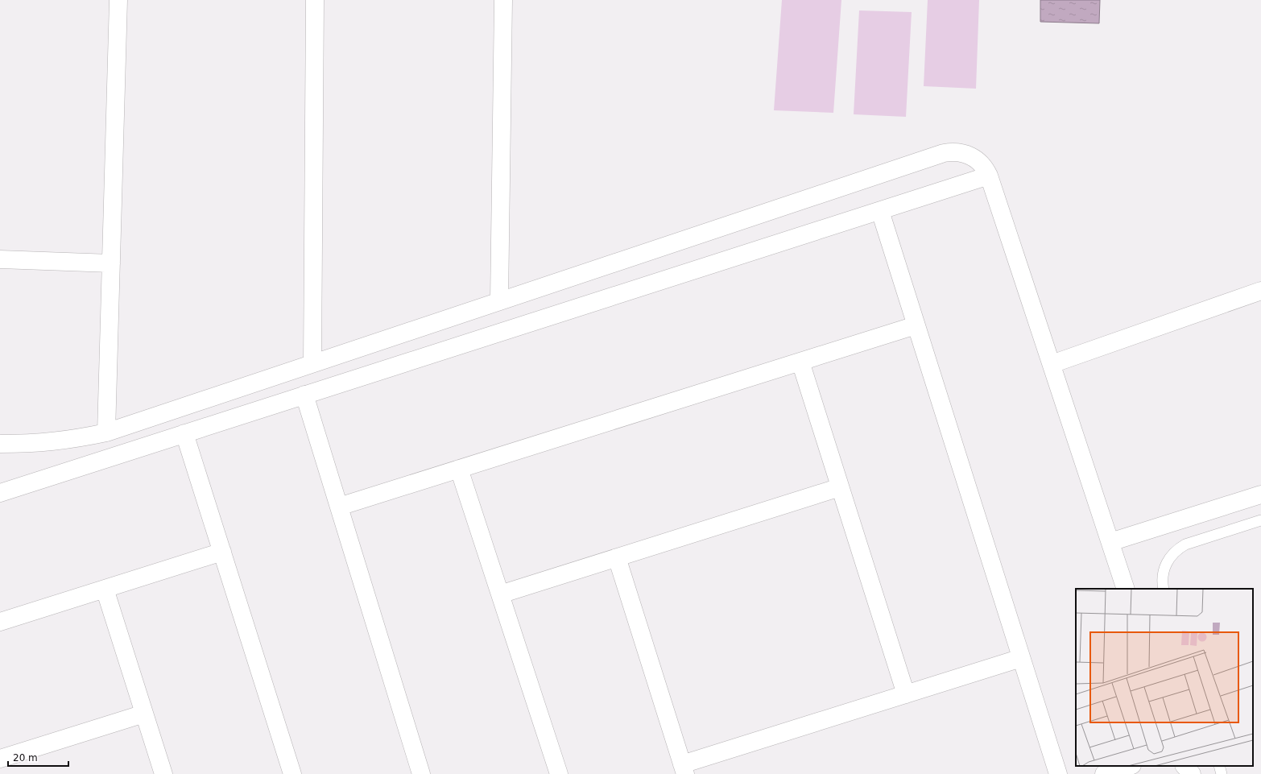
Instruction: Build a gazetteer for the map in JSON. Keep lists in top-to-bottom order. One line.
{"scale_bar":"20 m"}
